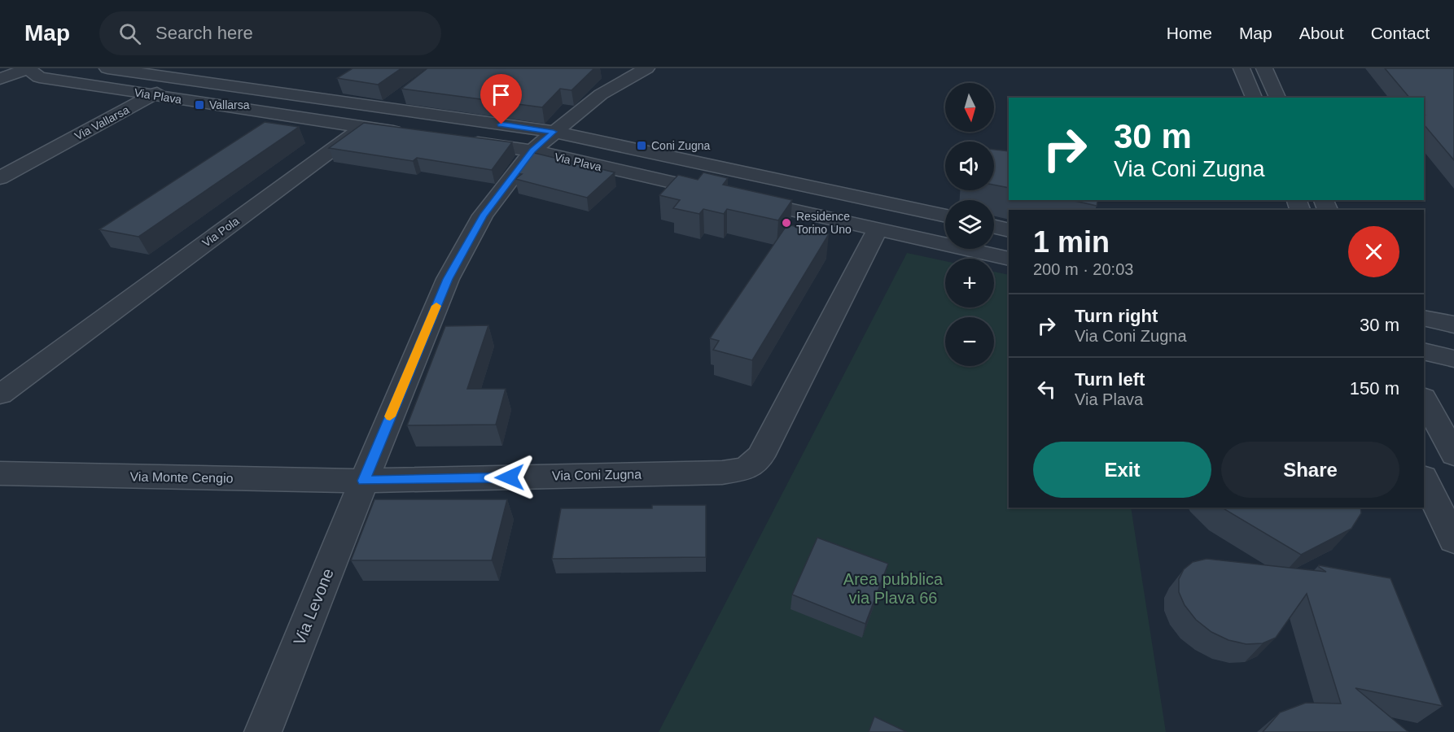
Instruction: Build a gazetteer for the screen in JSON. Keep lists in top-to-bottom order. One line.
{"streets":{"street":["Via Plava","Via Vallarsa","Via Pola","Via Coni Zugna","Via Monte Cengio","Via Levone"]},"crossings":[["Via Plava","Via Vallarsa"],["Via Plava","Via Pola"],["Via Plava","Via Coni Zugna"],["Via Coni Zugna","Via Monte Cengio"],["Via Coni Zugna","Via Levone"],["Via Monte Cengio","Via Levone"]],"parks":["Area pubblica via Plava 66"],"places":{"transit":["Vallarsa","Coni Zugna"],"other":["Residence Torino Uno"]},"north":"bottom","page":{"header":"Map","search":"Search here","nav":["Home","Map","About","Contact"],"map_buttons":["+","−"],"turn":["30 m","Via Coni Zugna"],"heading":["1 min","200 m · 20:03"],"list":[{"name":"Turn right","note":"Via Coni Zugna","value":"30 m"},{"name":"Turn left","note":"Via Plava","value":"150 m"}],"buttons":["Exit","Share"]}}
